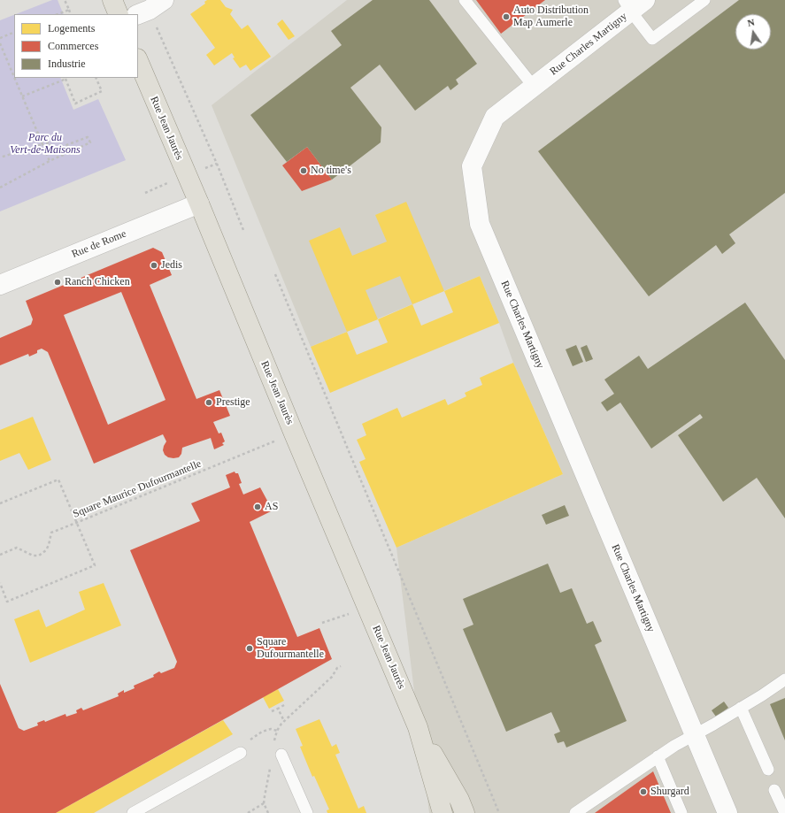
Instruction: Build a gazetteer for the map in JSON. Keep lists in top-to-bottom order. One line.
{"streets":{"main road":["Rue Jean Jaurès"],"street":["Rue Charles Martigny","Rue de Rome"],"path":["Square Maurice Dufourmantelle"]},"crossings":[["Rue Jean Jaurès","Rue de Rome"],["Rue Jean Jaurès","Square Maurice Dufourmantelle"]],"parks":["Parc du Vert-de-Maisons"],"places":["Auto Distribution Map Aumerle","No time's","Jedis","Ranch Chicken","Prestige","AS","Square Dufourmantelle","Shurgard"],"legend":["Logements","Commerces","Industrie"],"north":"top"}
